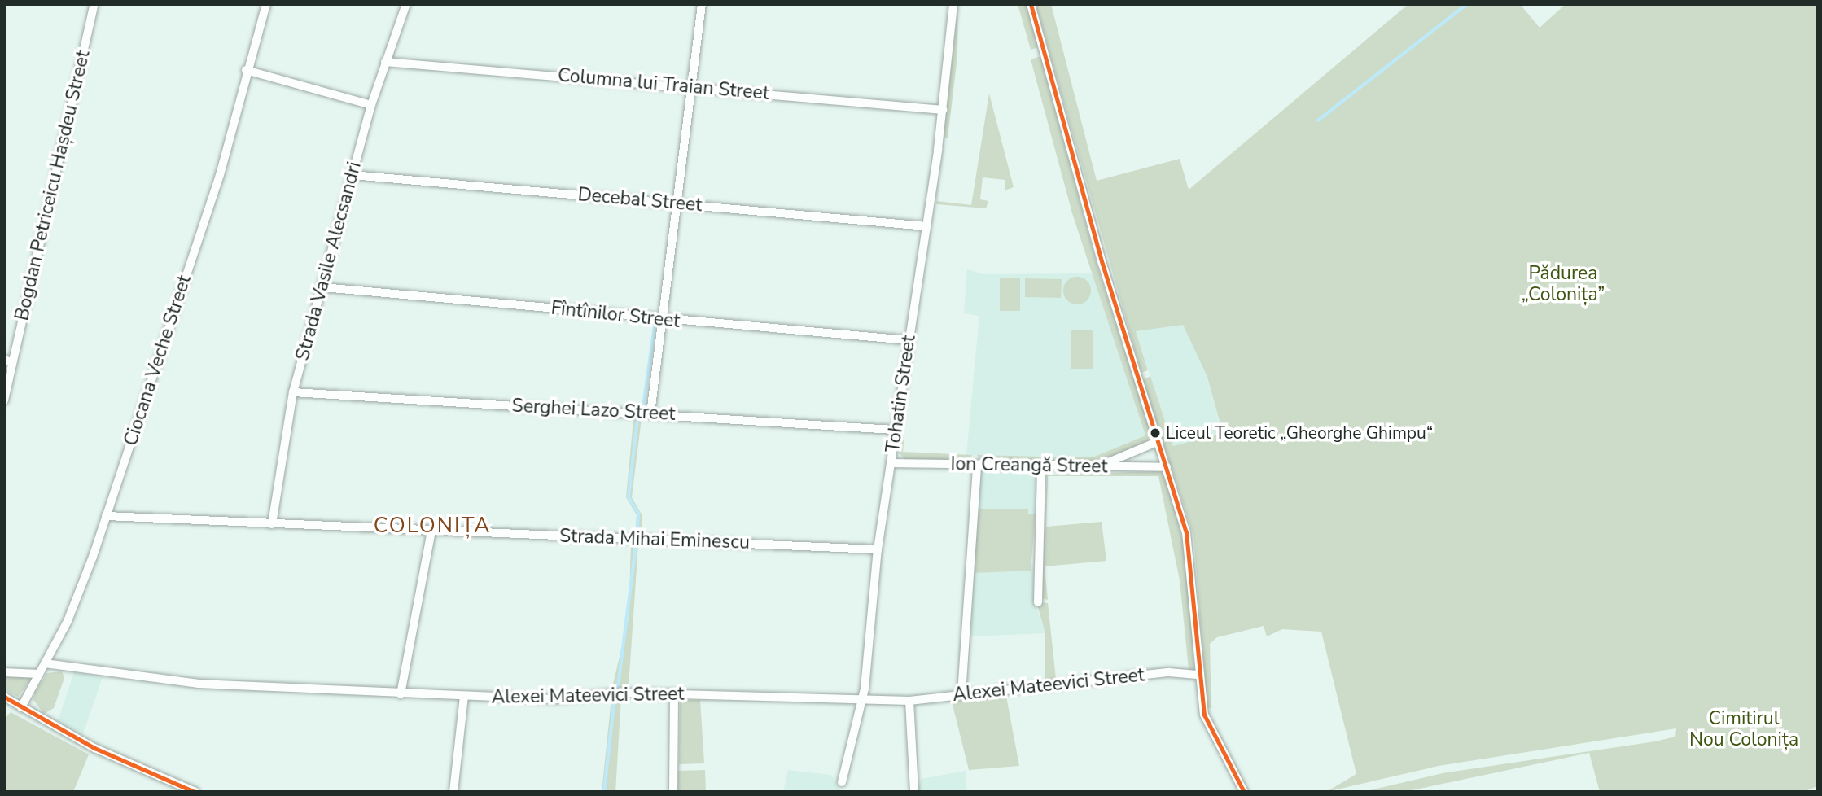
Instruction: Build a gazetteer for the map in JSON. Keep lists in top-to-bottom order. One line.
{"streets":{"street":["Columna lui Traian Street","Bogdan Petriceicu Hașdeu Street","Decebal Street","Strada Vasile Alecsandri","Fîntînilor Street","Ciocana Veche Street","Tohatin Street","Serghei Lazo Street","Ion Creangă Street","Strada Mihai Eminescu","Alexei Mateevici Street"]},"crossings":[["Columna lui Traian Street","Strada Vasile Alecsandri"],["Columna lui Traian Street","Tohatin Street"],["Decebal Street","Strada Vasile Alecsandri"],["Decebal Street","Tohatin Street"],["Strada Vasile Alecsandri","Fîntînilor Street"],["Strada Vasile Alecsandri","Serghei Lazo Street"],["Strada Vasile Alecsandri","Strada Mihai Eminescu"],["Fîntînilor Street","Tohatin Street"],["Ciocana Veche Street","Strada Mihai Eminescu"],["Ciocana Veche Street","Alexei Mateevici Street"],["Tohatin Street","Serghei Lazo Street"],["Tohatin Street","Ion Creangă Street"],["Tohatin Street","Strada Mihai Eminescu"],["Tohatin Street","Alexei Mateevici Street"]],"districts":["COLONIȚA"],"parks":["Pădurea „Colonița”","Cimitirul Nou Colonița"],"places":["Liceul Teoretic „Gheorghe Ghimpu“"]}
